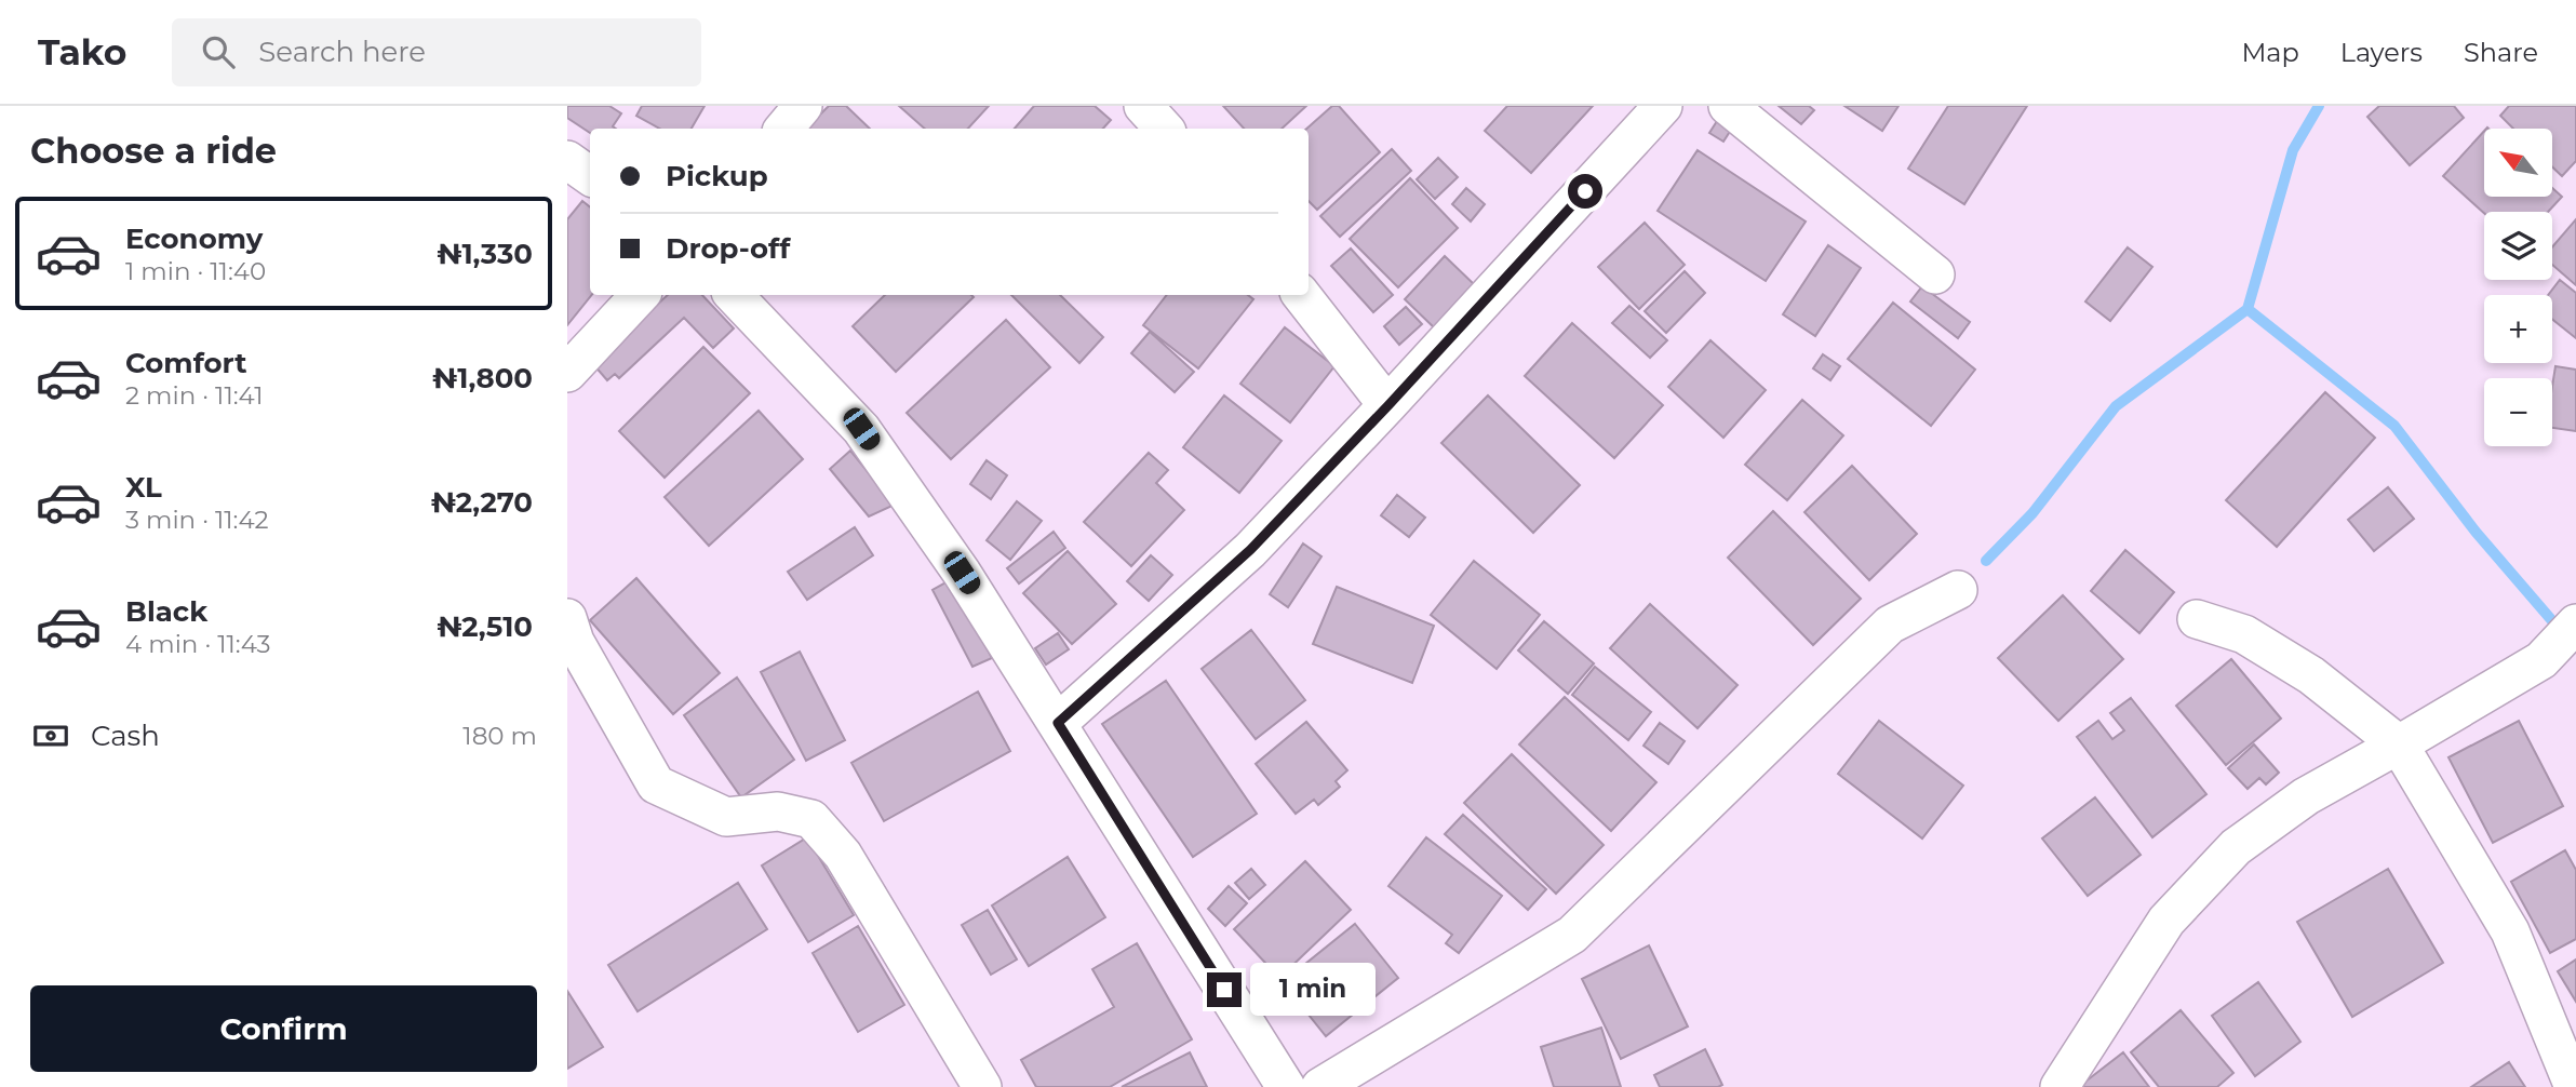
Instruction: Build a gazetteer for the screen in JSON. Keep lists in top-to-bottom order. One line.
{"north":"top left","page":{"header":"Tako","search":"Search here","nav":["Map","Layers","Share"],"heading":"Choose a ride","map_buttons":["+","−"],"banner":["Pickup","Drop-off"],"list":[{"name":"Economy","note":"1 min · 11:40","value":"₦1,330"},{"name":"Comfort","note":"2 min · 11:41","value":"₦1,800"},{"name":"XL","note":"3 min · 11:42","value":"₦2,270"},{"name":"Black","note":"4 min · 11:43","value":"₦2,510"}],"pay":["Cash","180 m"],"bubble":"1 min","buttons":"Confirm"}}
